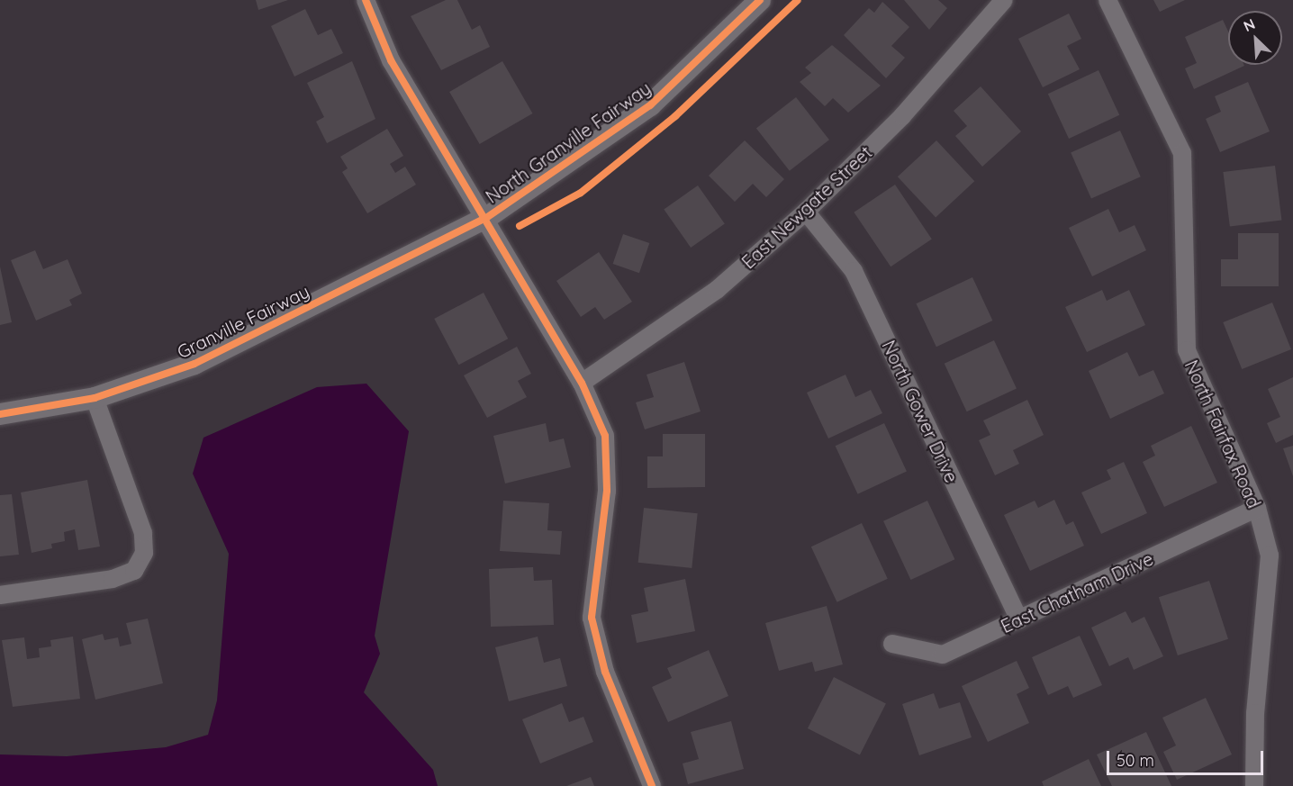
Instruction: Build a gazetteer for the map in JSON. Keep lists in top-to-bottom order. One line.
{"streets":{"street":["North Granville Fairway","East Newgate Street","Granville Fairway","North Gower Drive","North Fairfax Road","East Chatham Drive"]},"crossings":[["North Granville Fairway","Granville Fairway"],["East Newgate Street","North Gower Drive"],["North Gower Drive","East Chatham Drive"],["North Fairfax Road","East Chatham Drive"]],"scale_bar":"50 m","north":"top left"}
